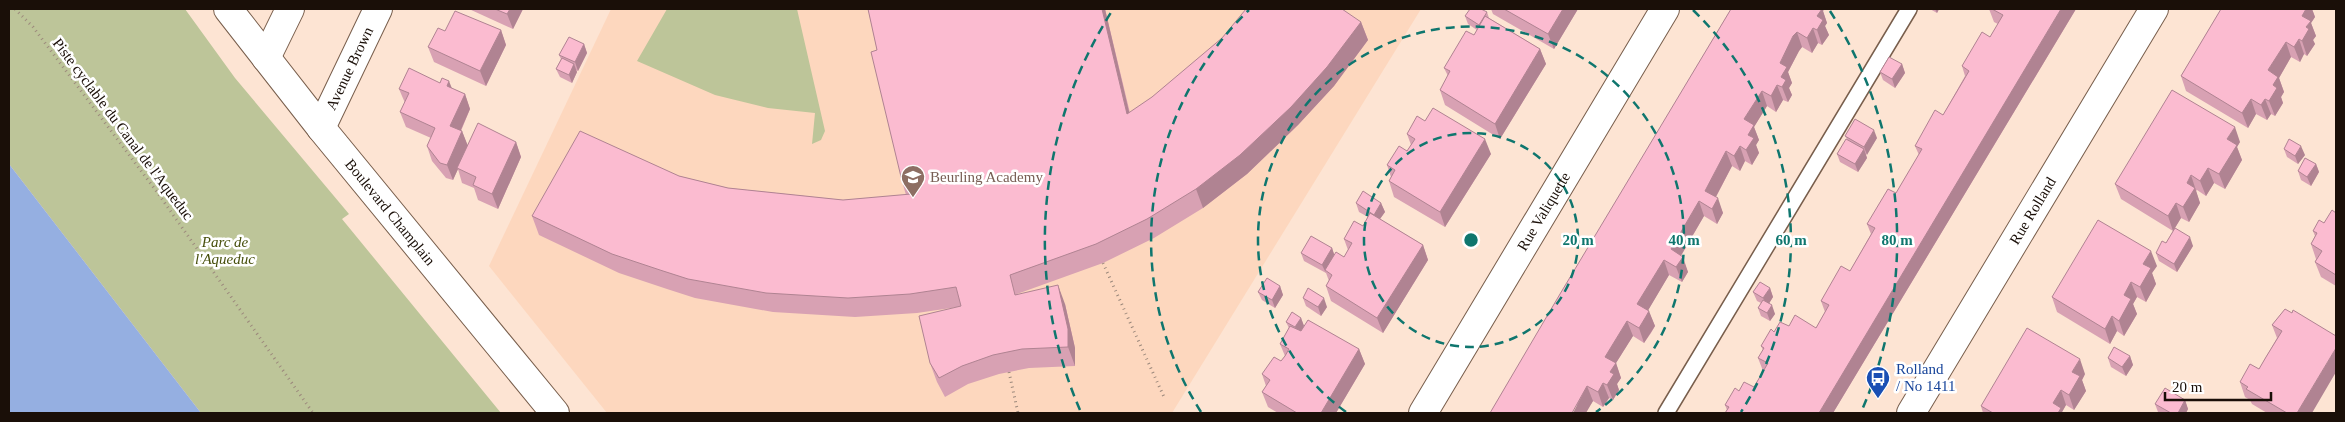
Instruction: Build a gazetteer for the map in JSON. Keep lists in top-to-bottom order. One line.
{"streets":{"street":["Avenue Brown","Rue Valiquette","Rue Rolland","Boulevard Champlain"],"path":["Piste cyclable du Canal de l'Aqueduc"]},"crossings":[["Avenue Brown","Boulevard Champlain"]],"parks":["Parc de l'Aqueduc"],"places":{"school or university":["Beurling Academy"],"bus stop":["Rolland / No 1411"]},"scale_bar":"20 m","rings":["20 m","40 m","60 m","80 m"]}
